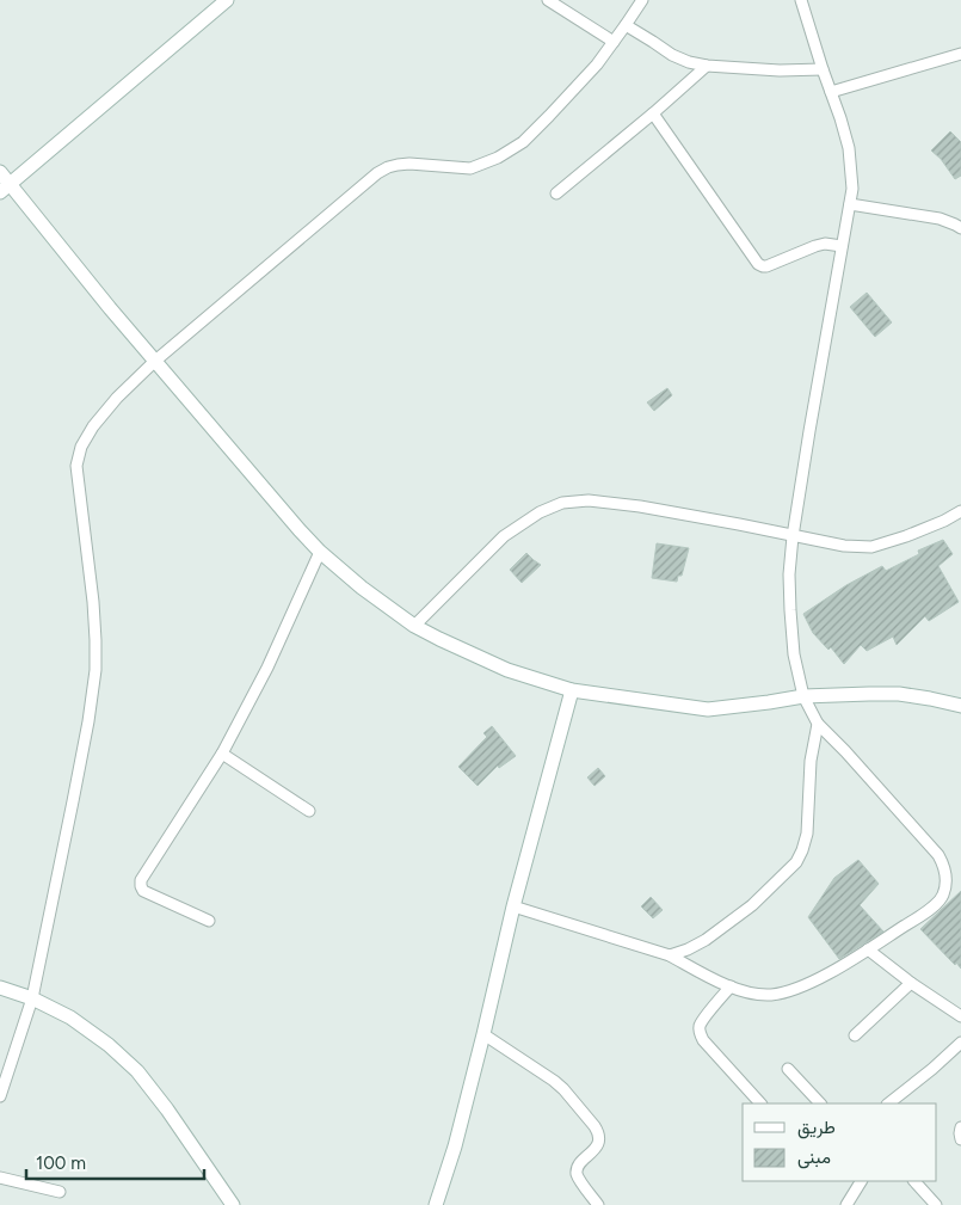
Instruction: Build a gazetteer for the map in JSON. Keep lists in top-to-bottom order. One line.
{"legend":["طريق","مبنى"],"scale_bar":"100 m"}
